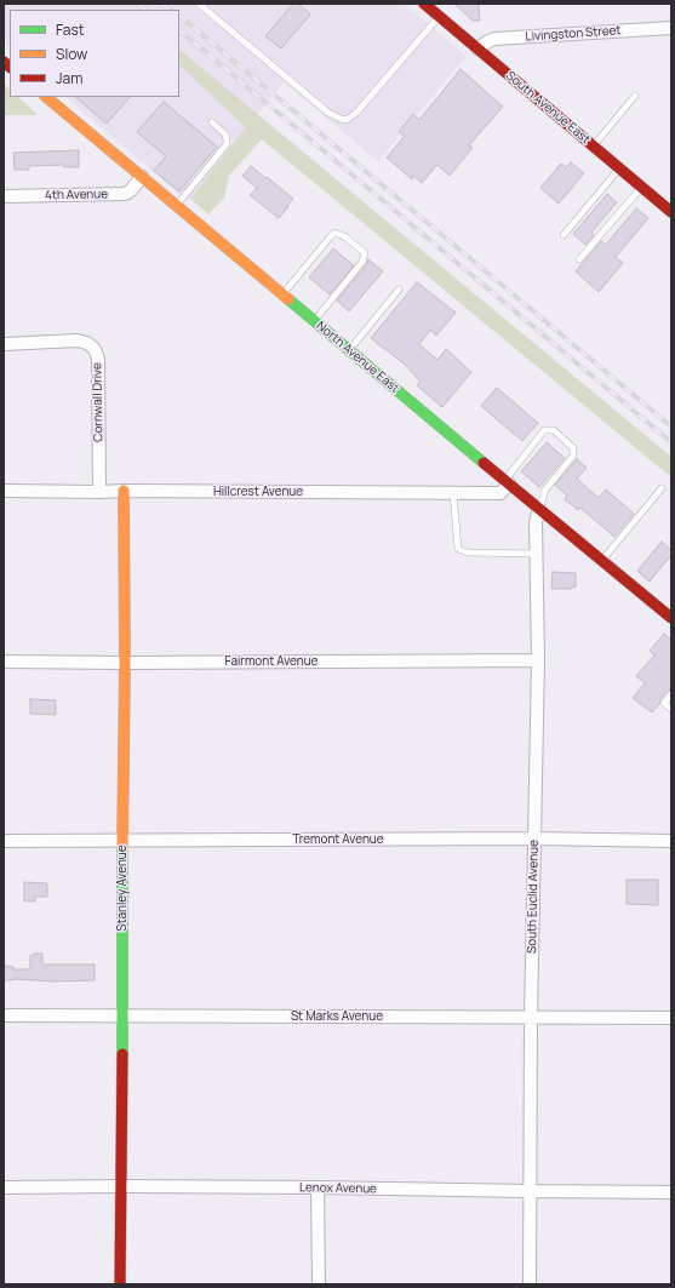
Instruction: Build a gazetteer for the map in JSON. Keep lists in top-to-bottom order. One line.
{"streets":{"main road":["South Avenue East","North Avenue East","Stanley Avenue"],"street":["Livingston Street","4th Avenue","Cornwall Drive","Hillcrest Avenue","Fairmont Avenue","Tremont Avenue","South Euclid Avenue","St Marks Avenue","Lenox Avenue"]},"crossings":[["Livingston Street","South Avenue East"],["4th Avenue","North Avenue East"],["North Avenue East","Hillcrest Avenue"],["North Avenue East","South Euclid Avenue"],["Cornwall Drive","Hillcrest Avenue"],["Hillcrest Avenue","Stanley Avenue"],["Fairmont Avenue","Stanley Avenue"],["Fairmont Avenue","South Euclid Avenue"],["Tremont Avenue","Stanley Avenue"],["Tremont Avenue","South Euclid Avenue"],["Stanley Avenue","St Marks Avenue"],["Stanley Avenue","Lenox Avenue"],["South Euclid Avenue","St Marks Avenue"],["South Euclid Avenue","Lenox Avenue"]],"legend":["Fast","Slow","Jam"]}
